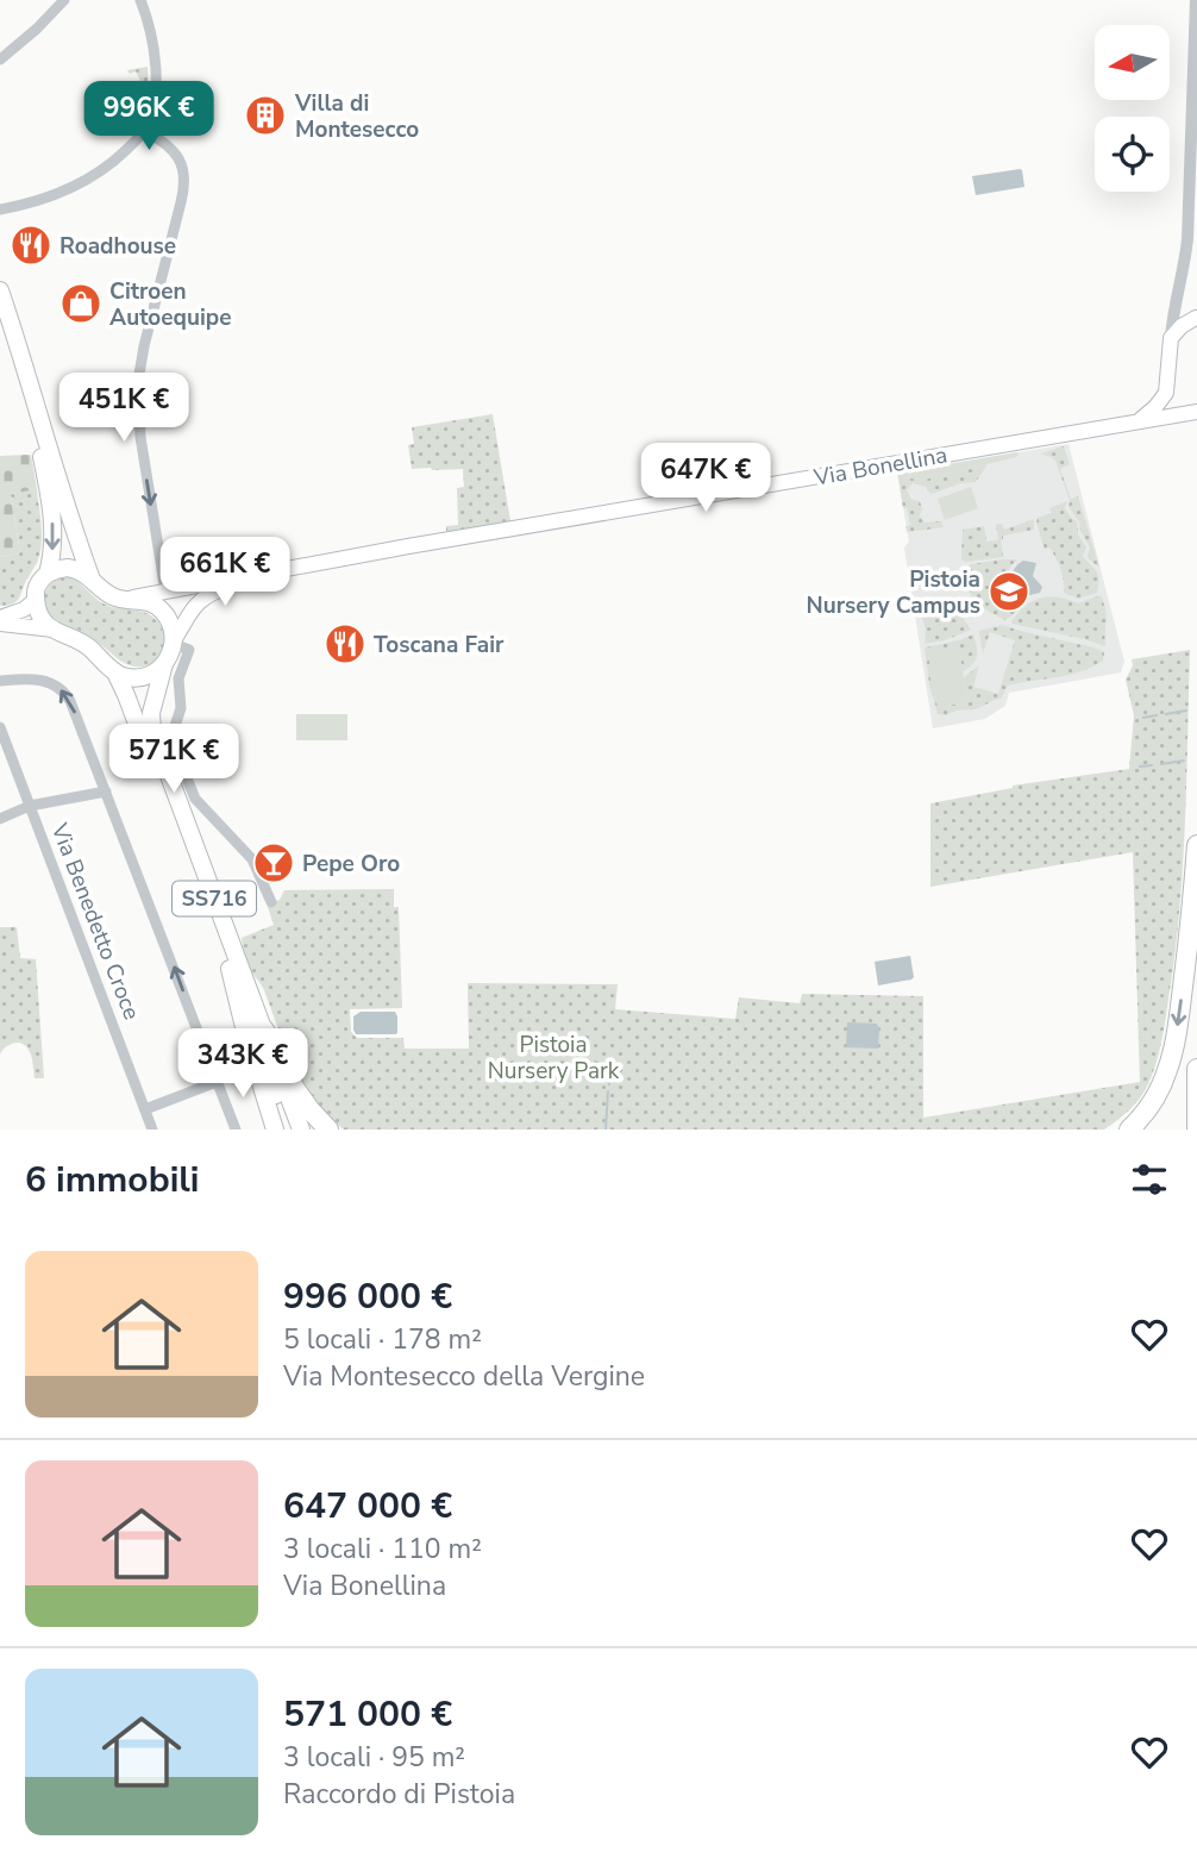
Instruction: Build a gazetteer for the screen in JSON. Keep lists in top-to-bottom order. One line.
{"streets":{"main road":["Via Bonellina","SS716"],"street":["Via Benedetto Croce"]},"parks":["Pistoia Nursery Park"],"places":{"building":["Villa di Montesecco"],"restaurant":["Roadhouse","Toscana Fair"],"shop":["Citroen Autoequipe"],"school or university":["Pistoia Nursery Campus"],"bar":["Pepe Oro"]},"north":"left","page":{"price":["996K €","451K €","647K €","661K €","571K €","343K €"],"heading":"6 immobili","list":[{"name":"996 000 €","note":"5 locali · 178 m² · Via Montesecco della Vergine"},{"name":"647 000 €","note":"3 locali · 110 m² · Via Bonellina"},{"name":"571 000 €","note":"3 locali · 95 m² · Raccordo di Pistoia"}]}}
